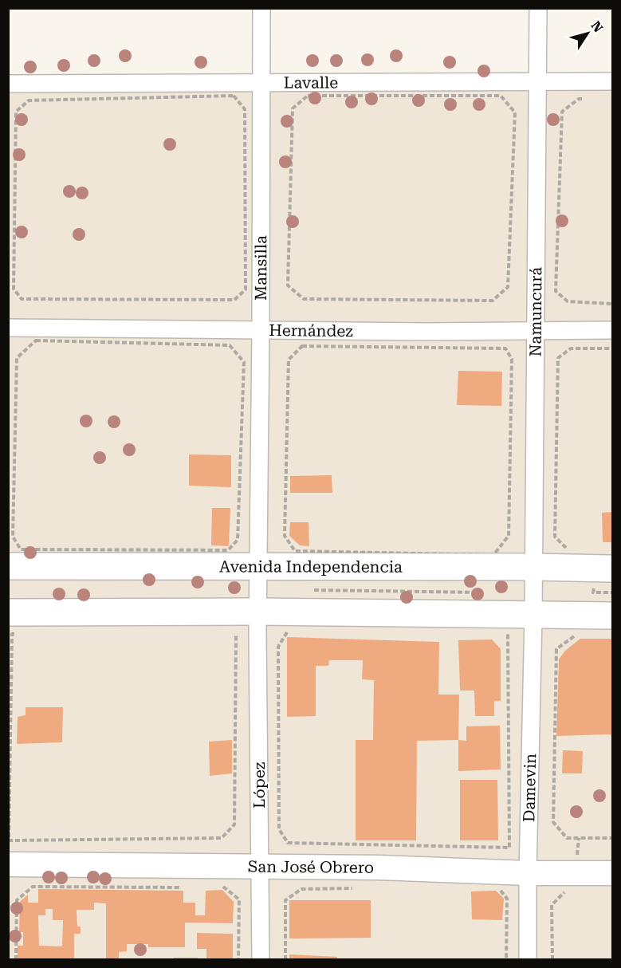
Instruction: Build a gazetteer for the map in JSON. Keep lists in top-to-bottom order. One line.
{"streets":{"main road":["Avenida Independencia"],"street":["Lavalle","Mansilla","Namuncurá","Hernández","López","Damevin","San José Obrero"]},"crossings":[["Lavalle","Mansilla"],["Lavalle","Namuncurá"],["Mansilla","Hernández"],["Mansilla","Avenida Independencia"],["Mansilla","López"],["Namuncurá","Hernández"],["Namuncurá","Avenida Independencia"],["Namuncurá","Damevin"],["López","San José Obrero"],["Damevin","San José Obrero"]],"north":"top right"}
